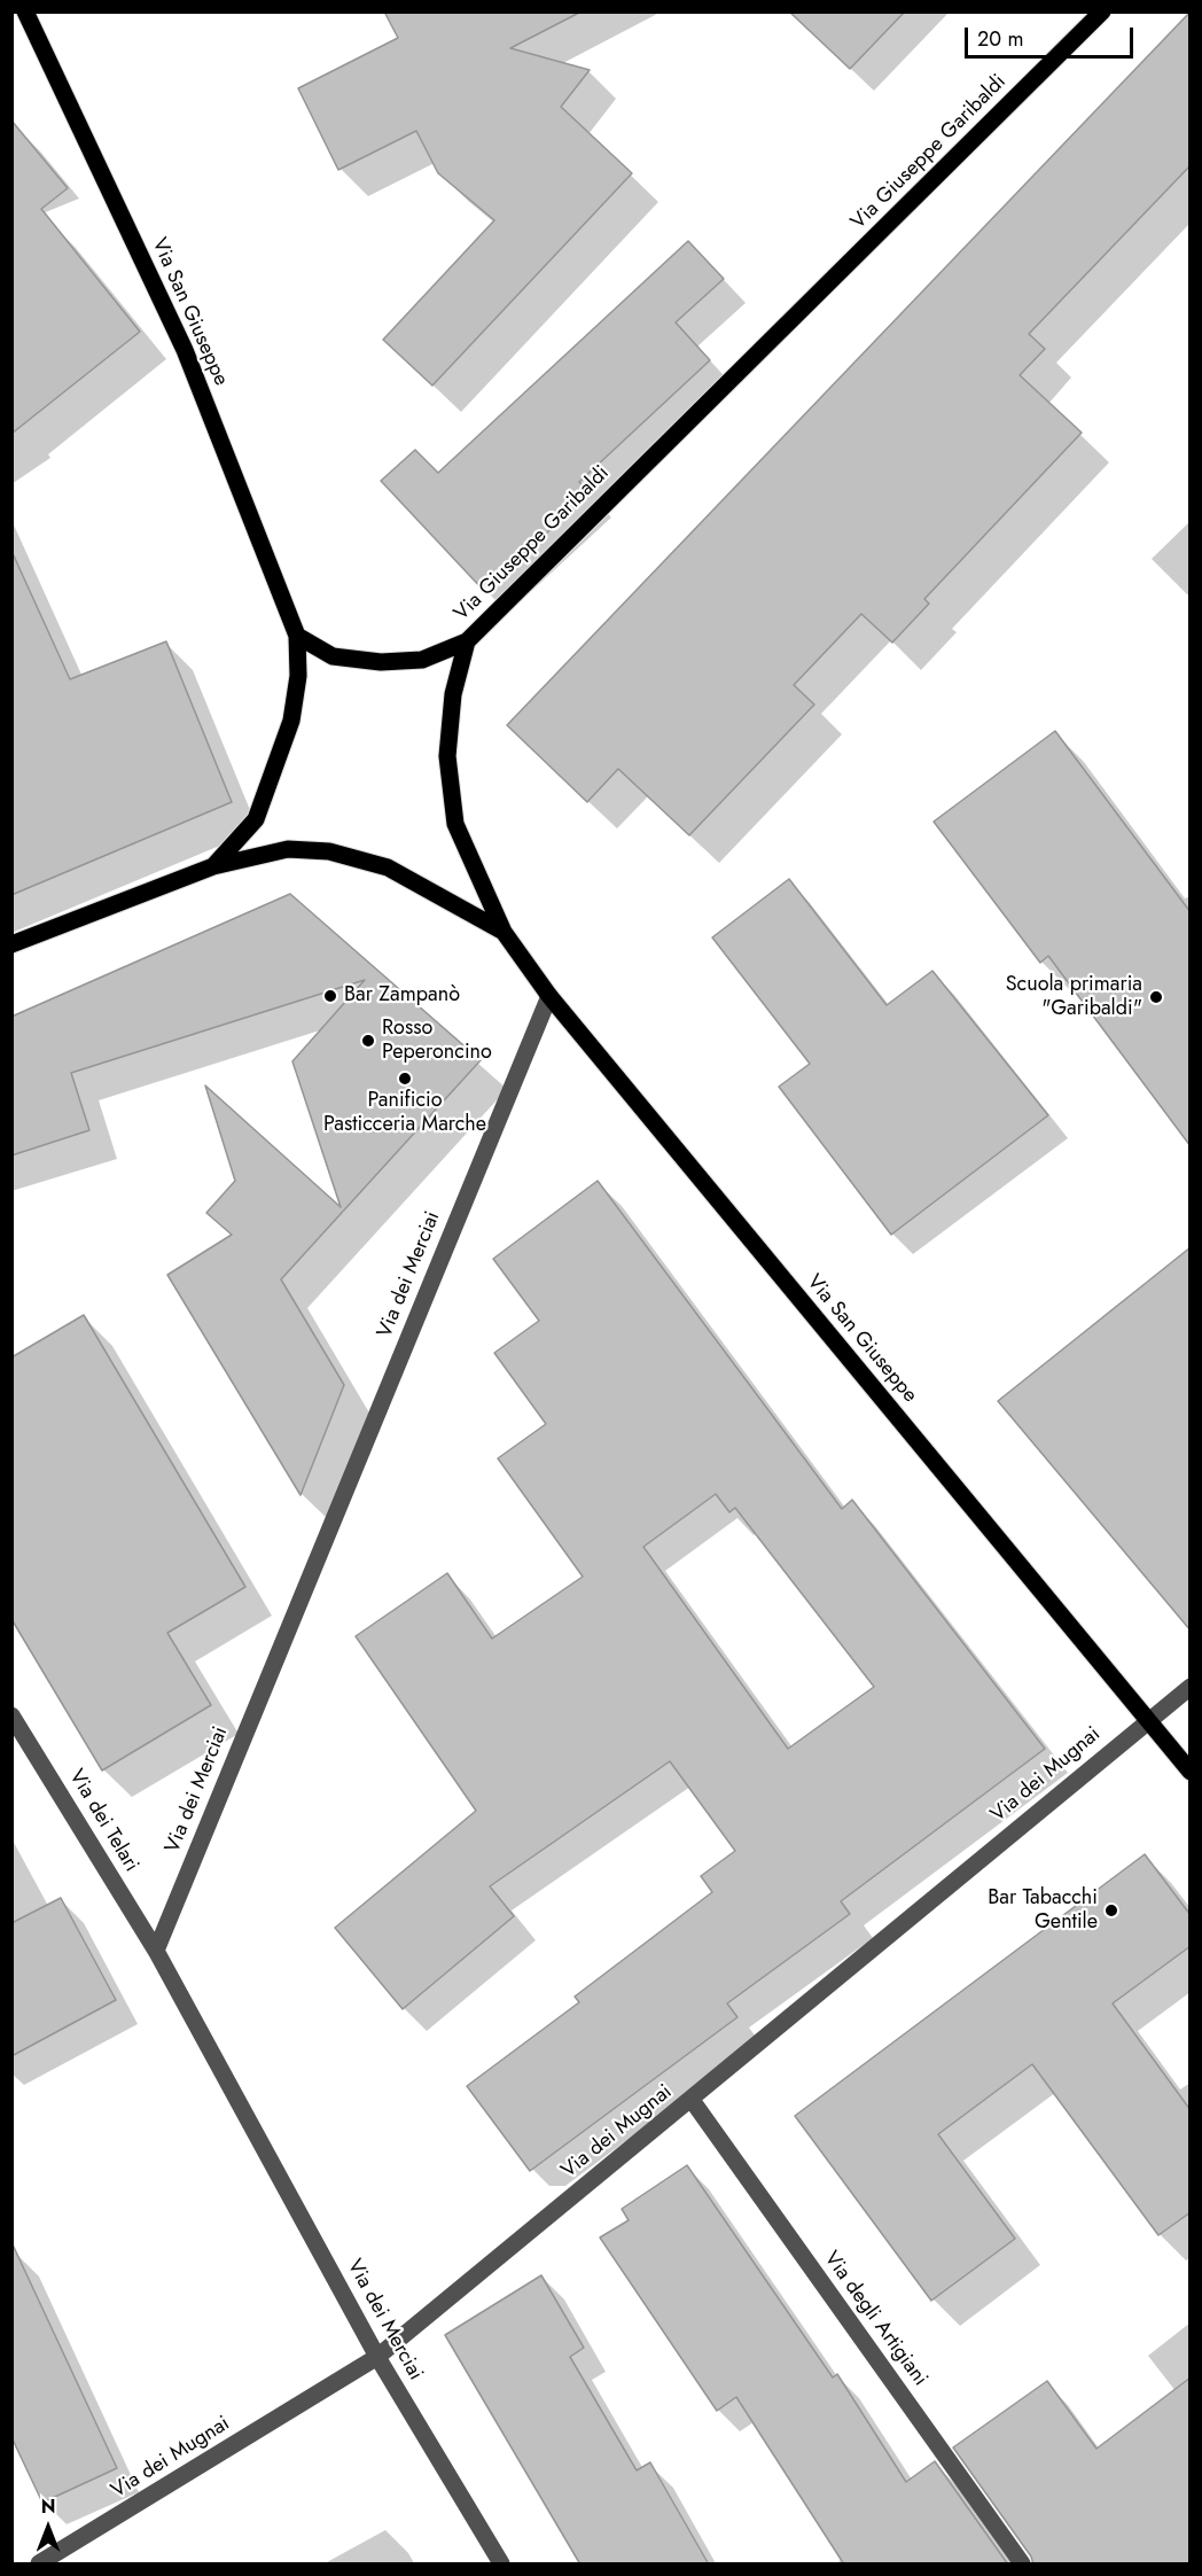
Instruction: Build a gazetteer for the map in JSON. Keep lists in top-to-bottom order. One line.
{"streets":{"main road":["Via Giuseppe Garibaldi","Via San Giuseppe"],"street":["Via dei Merciai","Via dei Mugnai","Via dei Telari","Via degli Artigiani"]},"crossings":[["Via Giuseppe Garibaldi","Via San Giuseppe"],["Via San Giuseppe","Via dei Merciai"],["Via San Giuseppe","Via dei Mugnai"],["Via dei Merciai","Via dei Mugnai"],["Via dei Merciai","Via dei Telari"],["Via dei Mugnai","Via degli Artigiani"]],"places":["Bar Zampanò","Scuola primaria \"Garibaldi\"","Rosso Peperoncino","Panificio Pasticceria Marche","Bar Tabacchi Gentile"],"scale_bar":"20 m","north":"top"}
